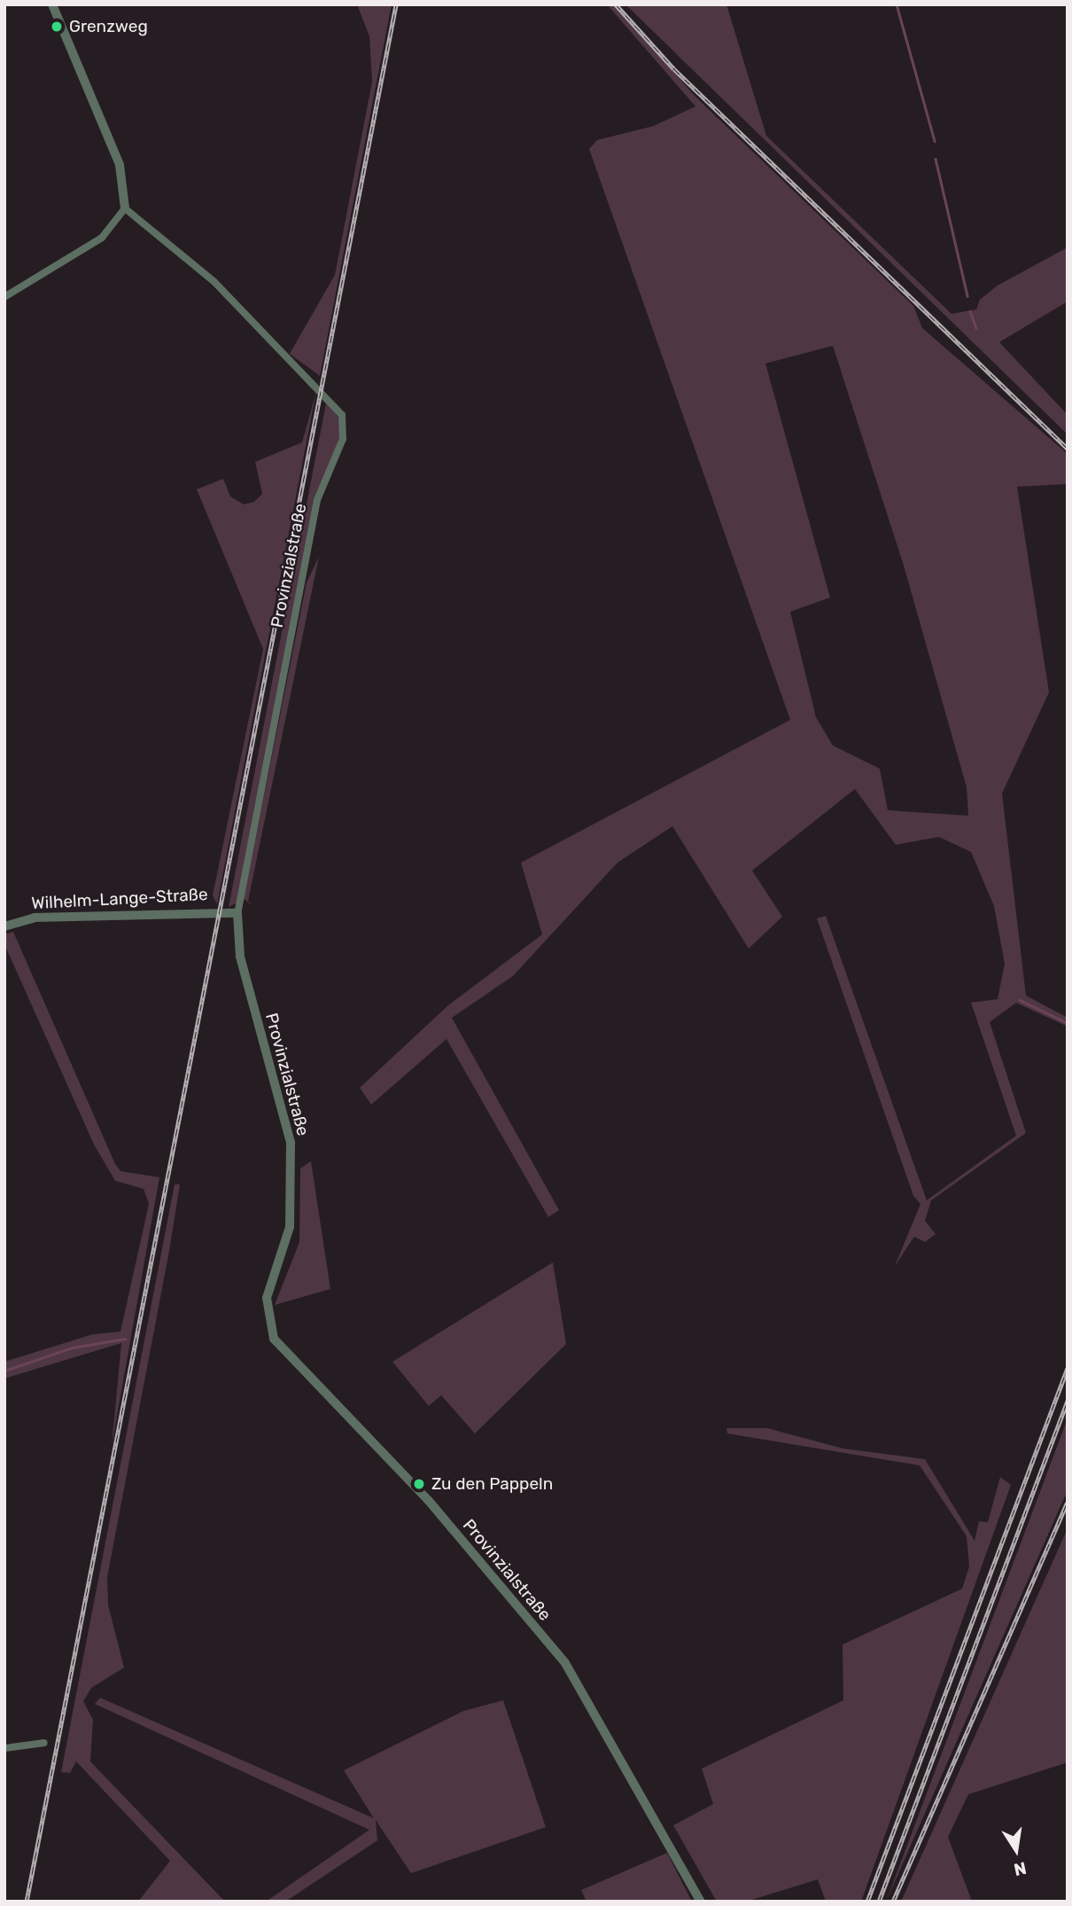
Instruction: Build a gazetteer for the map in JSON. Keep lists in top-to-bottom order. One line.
{"streets":{"street":["Provinzialstraße","Wilhelm-Lange-Straße"]},"crossings":[["Provinzialstraße","Wilhelm-Lange-Straße"]],"places":["Grenzweg","Zu den Pappeln"],"north":"bottom"}
